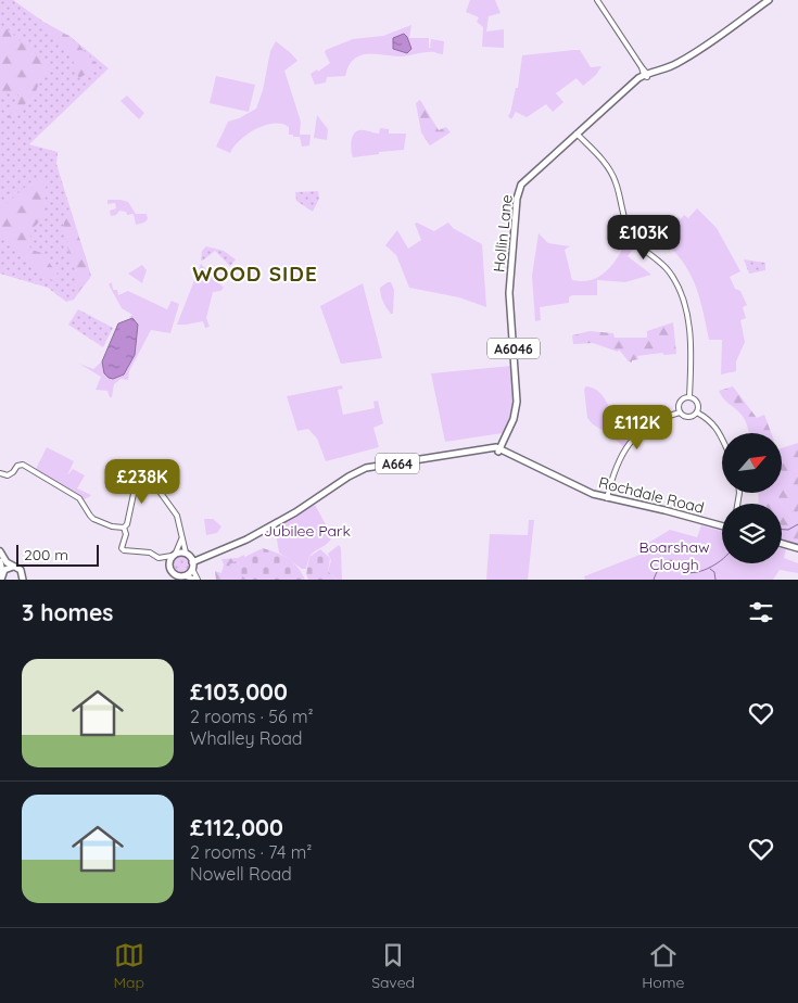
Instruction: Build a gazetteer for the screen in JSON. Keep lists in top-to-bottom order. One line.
{"streets":{"main road":["Hollin Lane","A6046","A664","Rochdale Road"]},"crossings":[["Hollin Lane","A664"],["Hollin Lane","Rochdale Road"],["A664","Rochdale Road"]],"districts":["WOOD SIDE"],"parks":["Jubilee Park","Boarshaw Clough"],"scale_bar":"200 m","north":"top right","page":{"price":["£103K","£112K","£238K"],"scale":"200 m","heading":"3 homes","list":[{"name":"£103,000","note":"2 rooms · 56 m² · Whalley Road"},{"name":"£112,000","note":"2 rooms · 74 m² · Nowell Road"}],"tabs":["Map","Saved","Home"]}}
